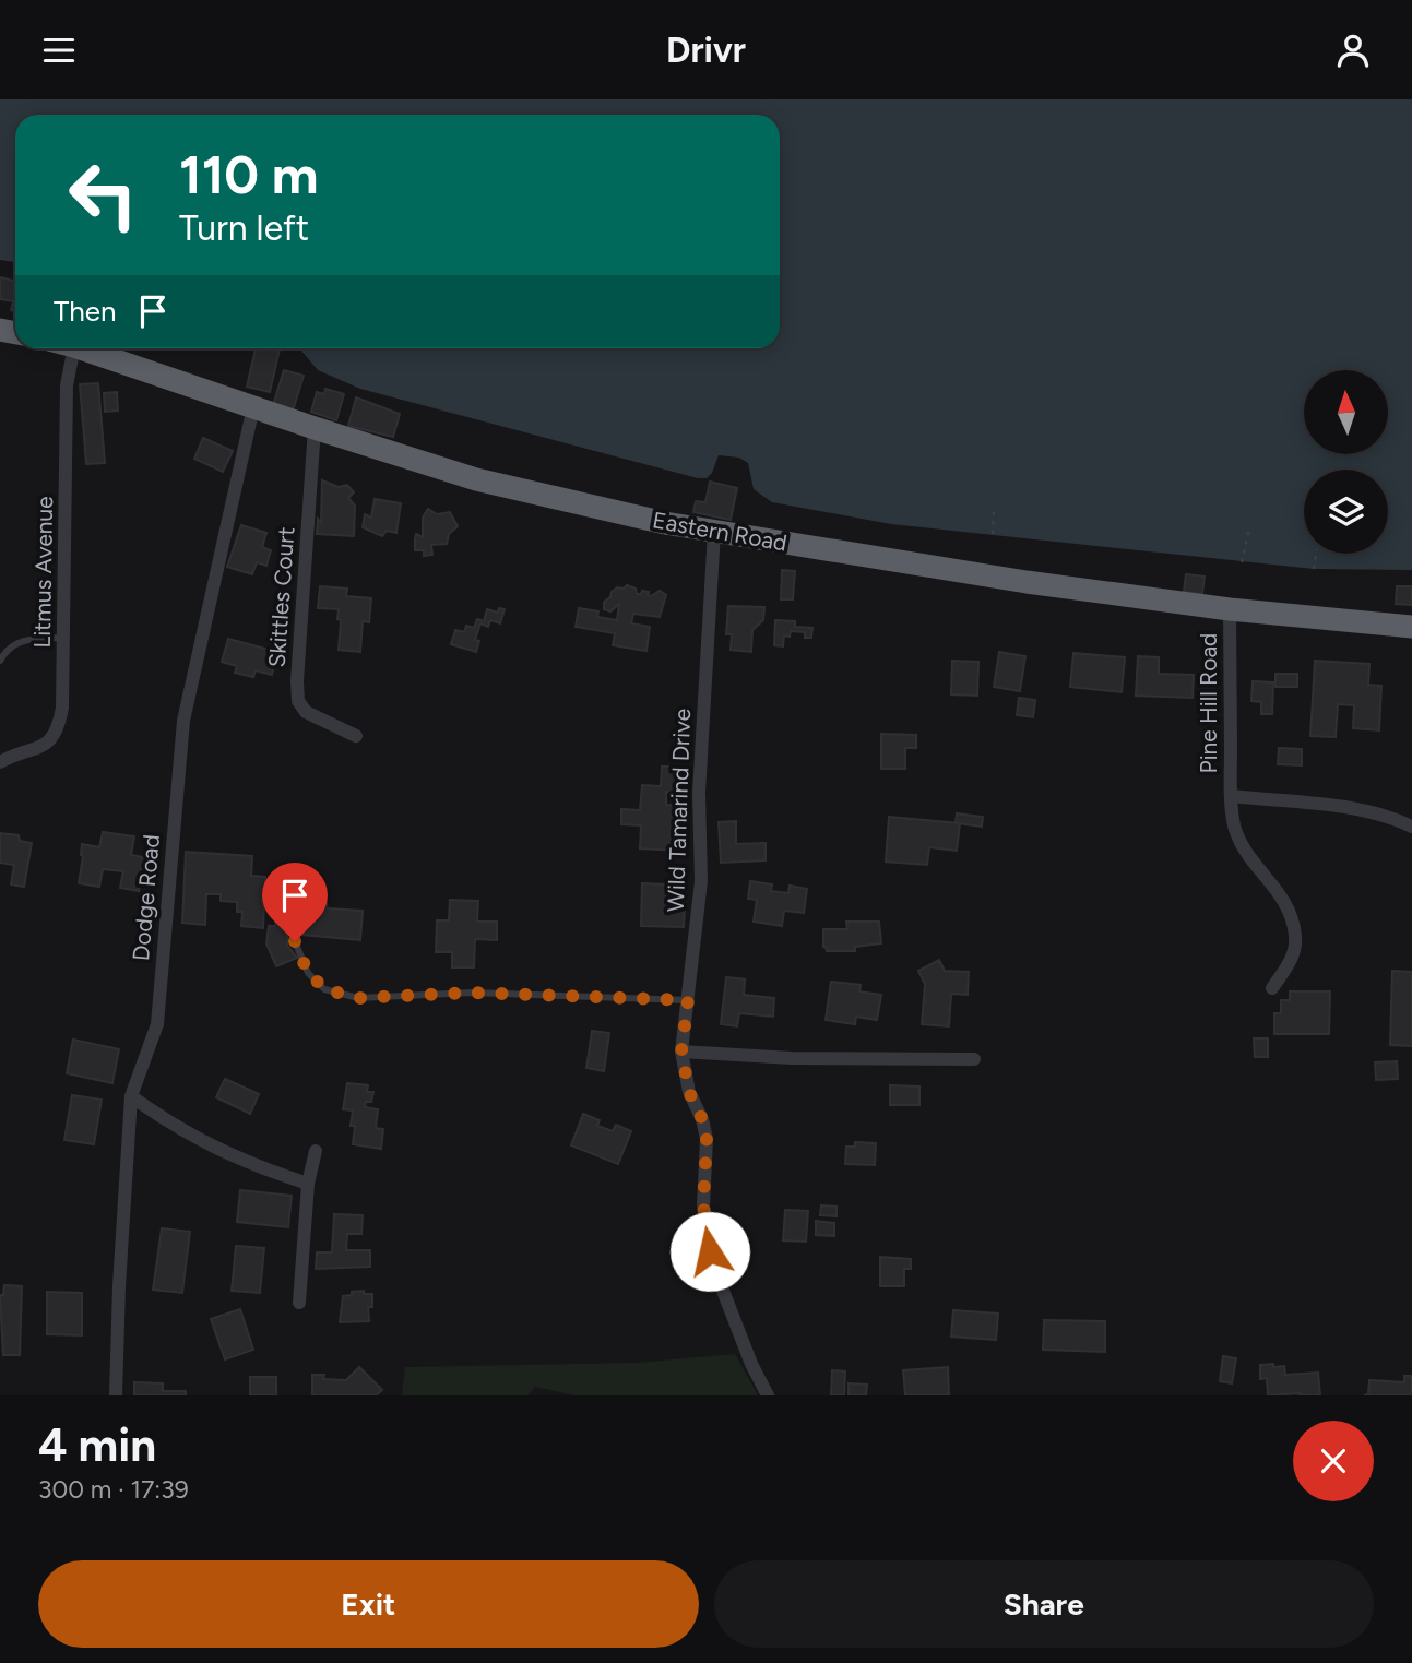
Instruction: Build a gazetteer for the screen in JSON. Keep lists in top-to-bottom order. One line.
{"streets":{"highway":["Eastern Road"],"street":["Litmus Avenue","Skittles Court","Pine Hill Road","Wild Tamarind Drive","Dodge Road"]},"crossings":[["Eastern Road","Skittles Court"],["Eastern Road","Pine Hill Road"],["Eastern Road","Wild Tamarind Drive"],["Eastern Road","Dodge Road"]],"north":"top","page":{"header":"Drivr","turn":["110 m","Turn left"],"then":"Then","heading":["4 min","300 m · 17:39"],"buttons":["Exit","Share"]}}
